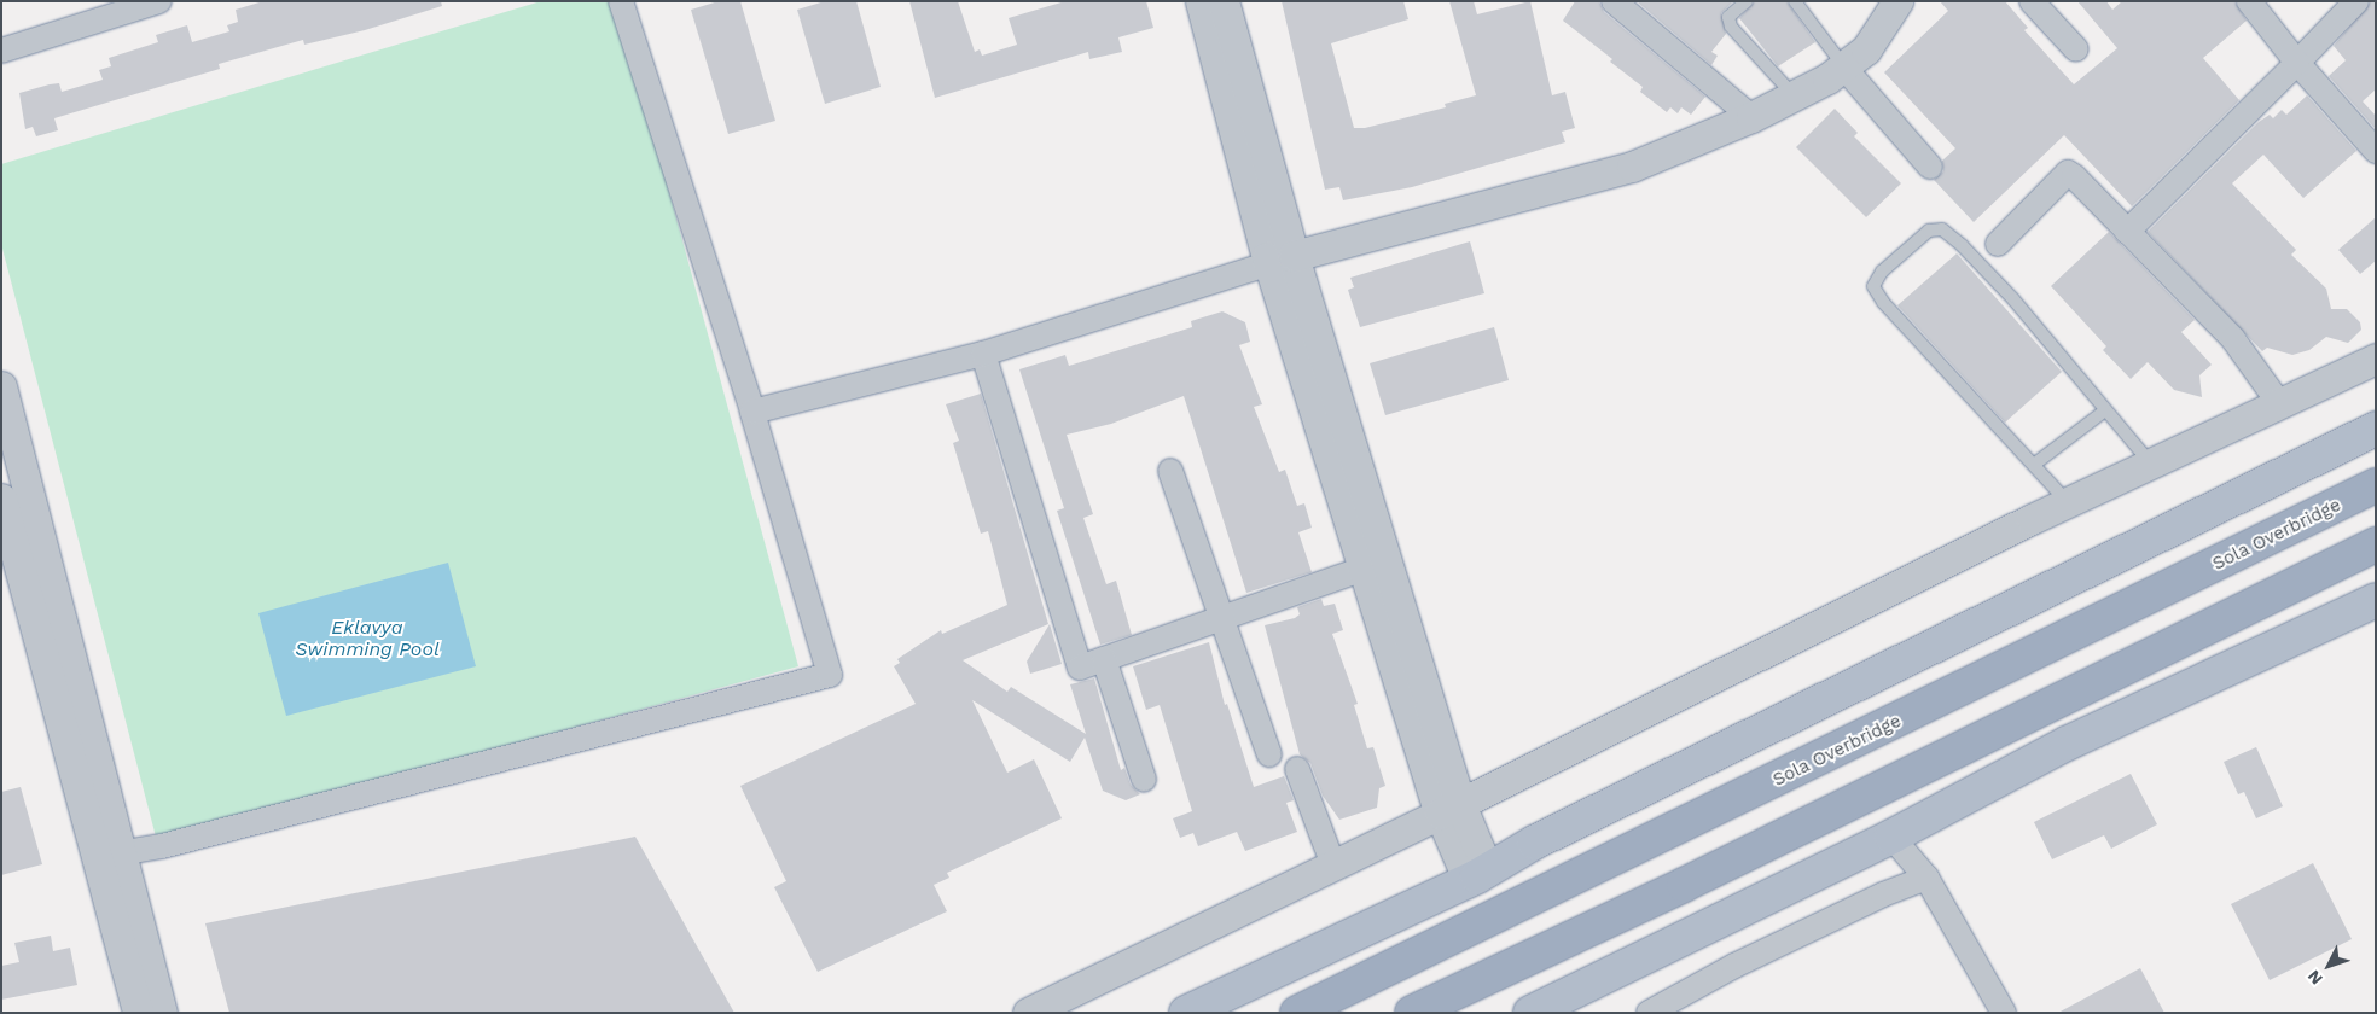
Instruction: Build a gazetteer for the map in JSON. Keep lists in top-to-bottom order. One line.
{"streets":{"highway":["Sola Overbridge"]},"water":["Eklavya Swimming Pool"],"north":"bottom left"}
